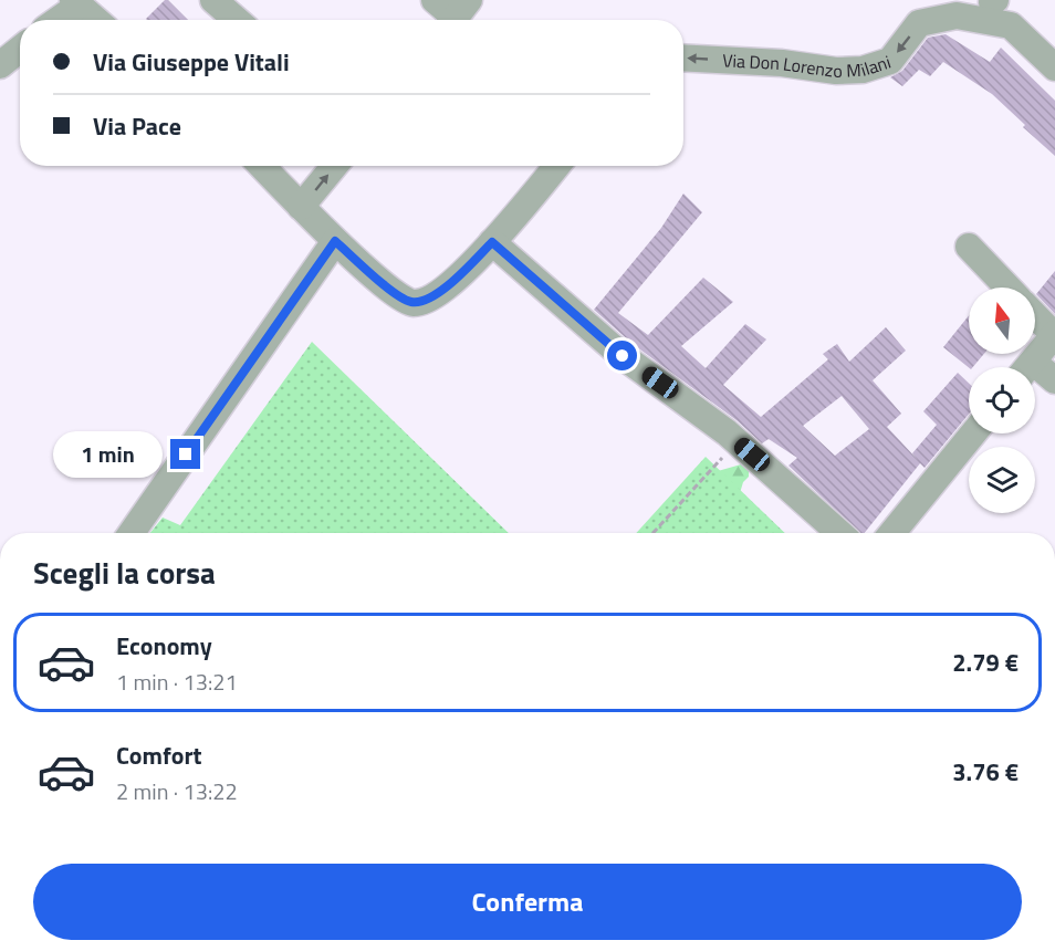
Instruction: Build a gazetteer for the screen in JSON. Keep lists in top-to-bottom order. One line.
{"streets":{"street":["Via Don Lorenzo Milani"]},"one_way":["Via Don Lorenzo Milani"],"north":"top","page":{"banner":["Via Giuseppe Vitali","Via Pace"],"bubble":"1 min","heading":"Scegli la corsa","list":[{"name":"Economy","note":"1 min · 13:21","value":"2.79 €"},{"name":"Comfort","note":"2 min · 13:22","value":"3.76 €"}],"buttons":"Conferma"}}
